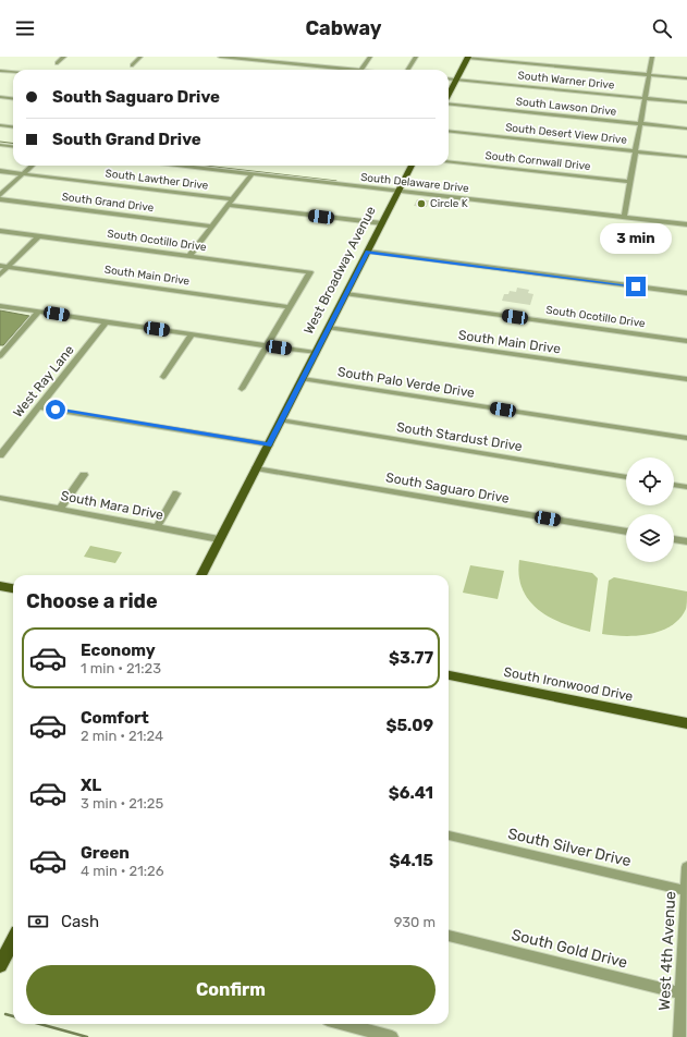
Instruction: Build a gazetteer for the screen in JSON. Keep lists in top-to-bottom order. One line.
{"streets":{"main road":["West Broadway Avenue","South Ironwood Drive"],"street":["South Warner Drive","South Lawson Drive","South Desert View Drive","South Cornwall Drive","South Lawther Drive","South Delaware Drive","South Grand Drive","South Ocotillo Drive","South Main Drive","West Ray Lane","South Palo Verde Drive","South Stardust Drive","South Saguaro Drive","South Mara Drive","South Silver Drive","South Gold Drive","West 4th Avenue"]},"crossings":[["South Delaware Drive","West Broadway Avenue"],["South Ocotillo Drive","West Broadway Avenue"],["South Ocotillo Drive","South Main Drive"],["West Broadway Avenue","South Main Drive"],["West Broadway Avenue","South Palo Verde Drive"],["West Broadway Avenue","South Stardust Drive"],["West Broadway Avenue","South Saguaro Drive"],["West Broadway Avenue","South Mara Drive"],["South Silver Drive","West 4th Avenue"],["South Gold Drive","West 4th Avenue"]],"places":["Circle K"],"page":{"header":"Cabway","banner":["South Saguaro Drive","South Grand Drive"],"bubble":"3 min","heading":"Choose a ride","list":[{"name":"Economy","note":"1 min · 21:23","value":"$3.77"},{"name":"Comfort","note":"2 min · 21:24","value":"$5.09"},{"name":"XL","note":"3 min · 21:25","value":"$6.41"},{"name":"Green","note":"4 min · 21:26","value":"$4.15"}],"pay":["Cash","930 m"],"buttons":"Confirm"}}
